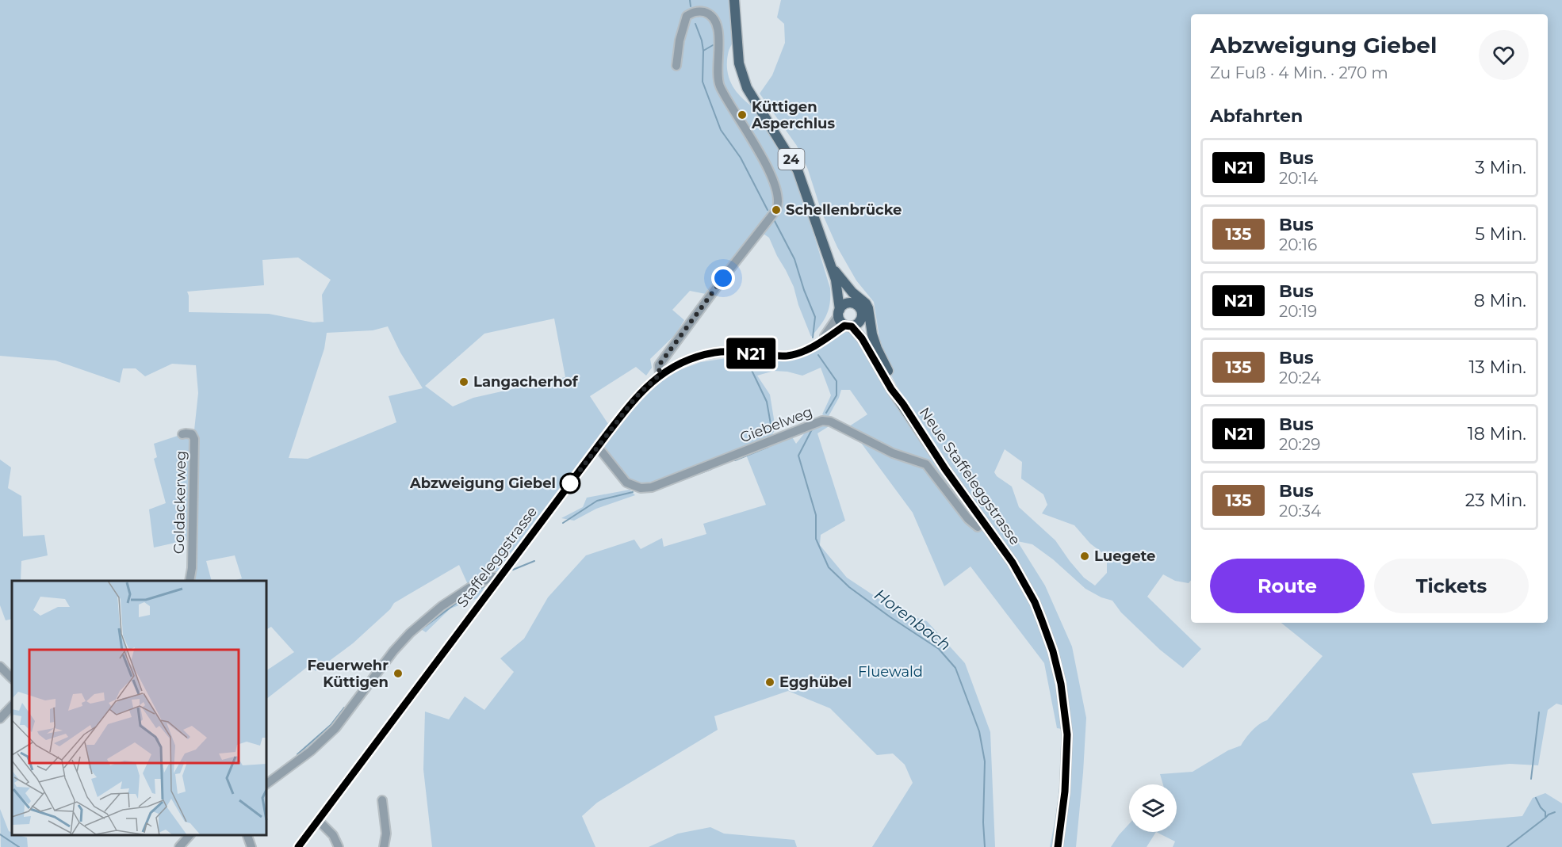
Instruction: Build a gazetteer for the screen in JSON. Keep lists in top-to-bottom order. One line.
{"streets":{"main road":["24","Neue Staffeleggstrasse"],"street":["Giebelweg","Goldackerweg","Staffeleggstrasse"]},"crossings":[["24","Neue Staffeleggstrasse"],["24","Staffeleggstrasse"],["Giebelweg","Staffeleggstrasse"],["Neue Staffeleggstrasse","Staffeleggstrasse"]],"water":["Horenbach"],"parks":["Fluewald"],"places":["Küttigen Asperchlus","Schellenbrücke","Langacherhof","Abzweigung Giebel","Luegete","Feuerwehr Küttigen","Egghübel"],"lines":["bus line N21"],"page":{"on_map":"N21","heading":[["Abzweigung Giebel","Zu Fuß · 4 Min. · 270 m"],"Abfahrten"],"list":[{"mark":"N21","name":"Bus","note":"20:14","value":"3 Min."},{"mark":"135","name":"Bus","note":"20:16","value":"5 Min."},{"mark":"N21","name":"Bus","note":"20:19","value":"8 Min."},{"mark":"135","name":"Bus","note":"20:24","value":"13 Min."},{"mark":"N21","name":"Bus","note":"20:29","value":"18 Min."},{"mark":"135","name":"Bus","note":"20:34","value":"23 Min."}],"buttons":["Route","Tickets"]}}
